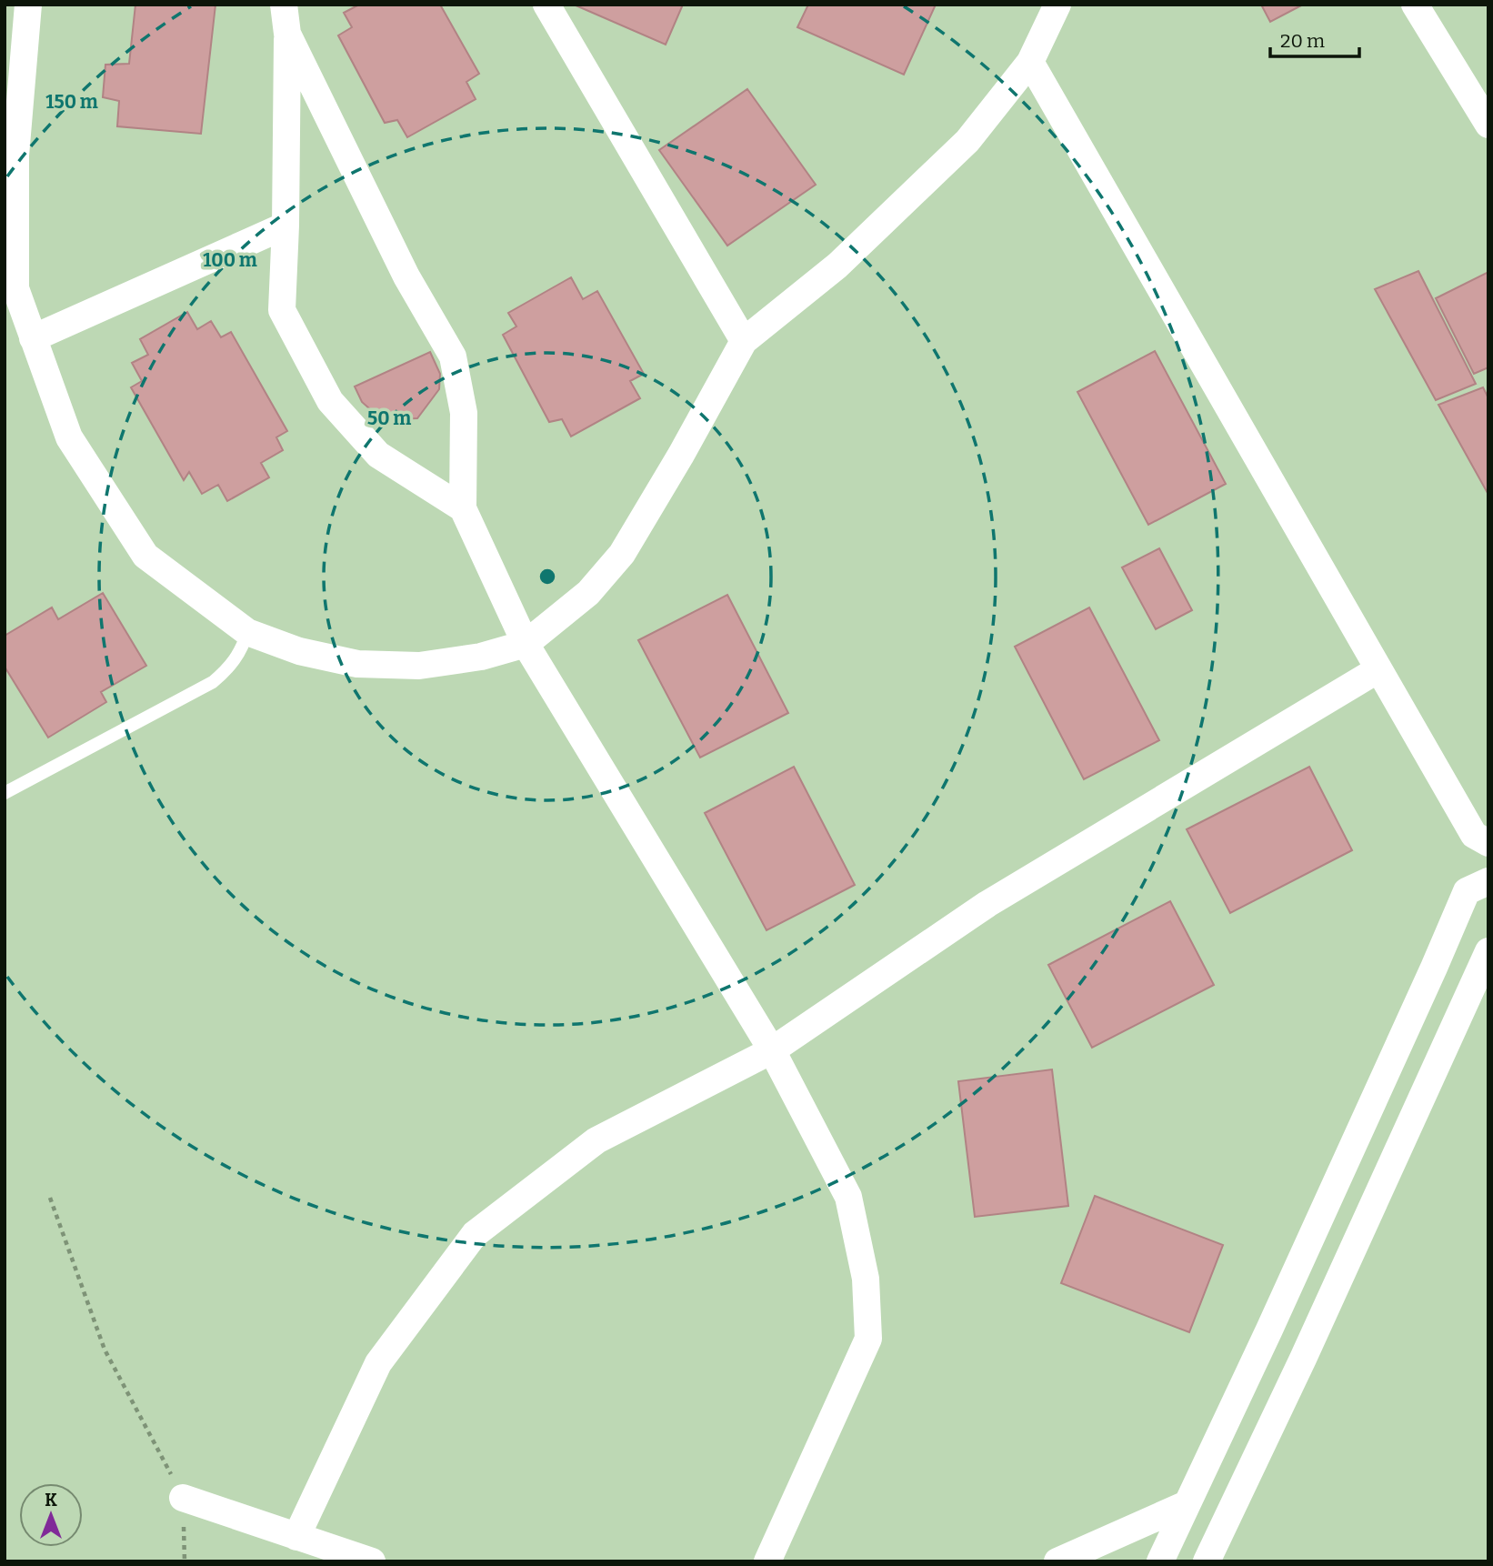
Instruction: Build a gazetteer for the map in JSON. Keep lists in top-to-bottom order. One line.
{"scale_bar":"20 m","north":"top","rings":["150 m","100 m","50 m"]}
